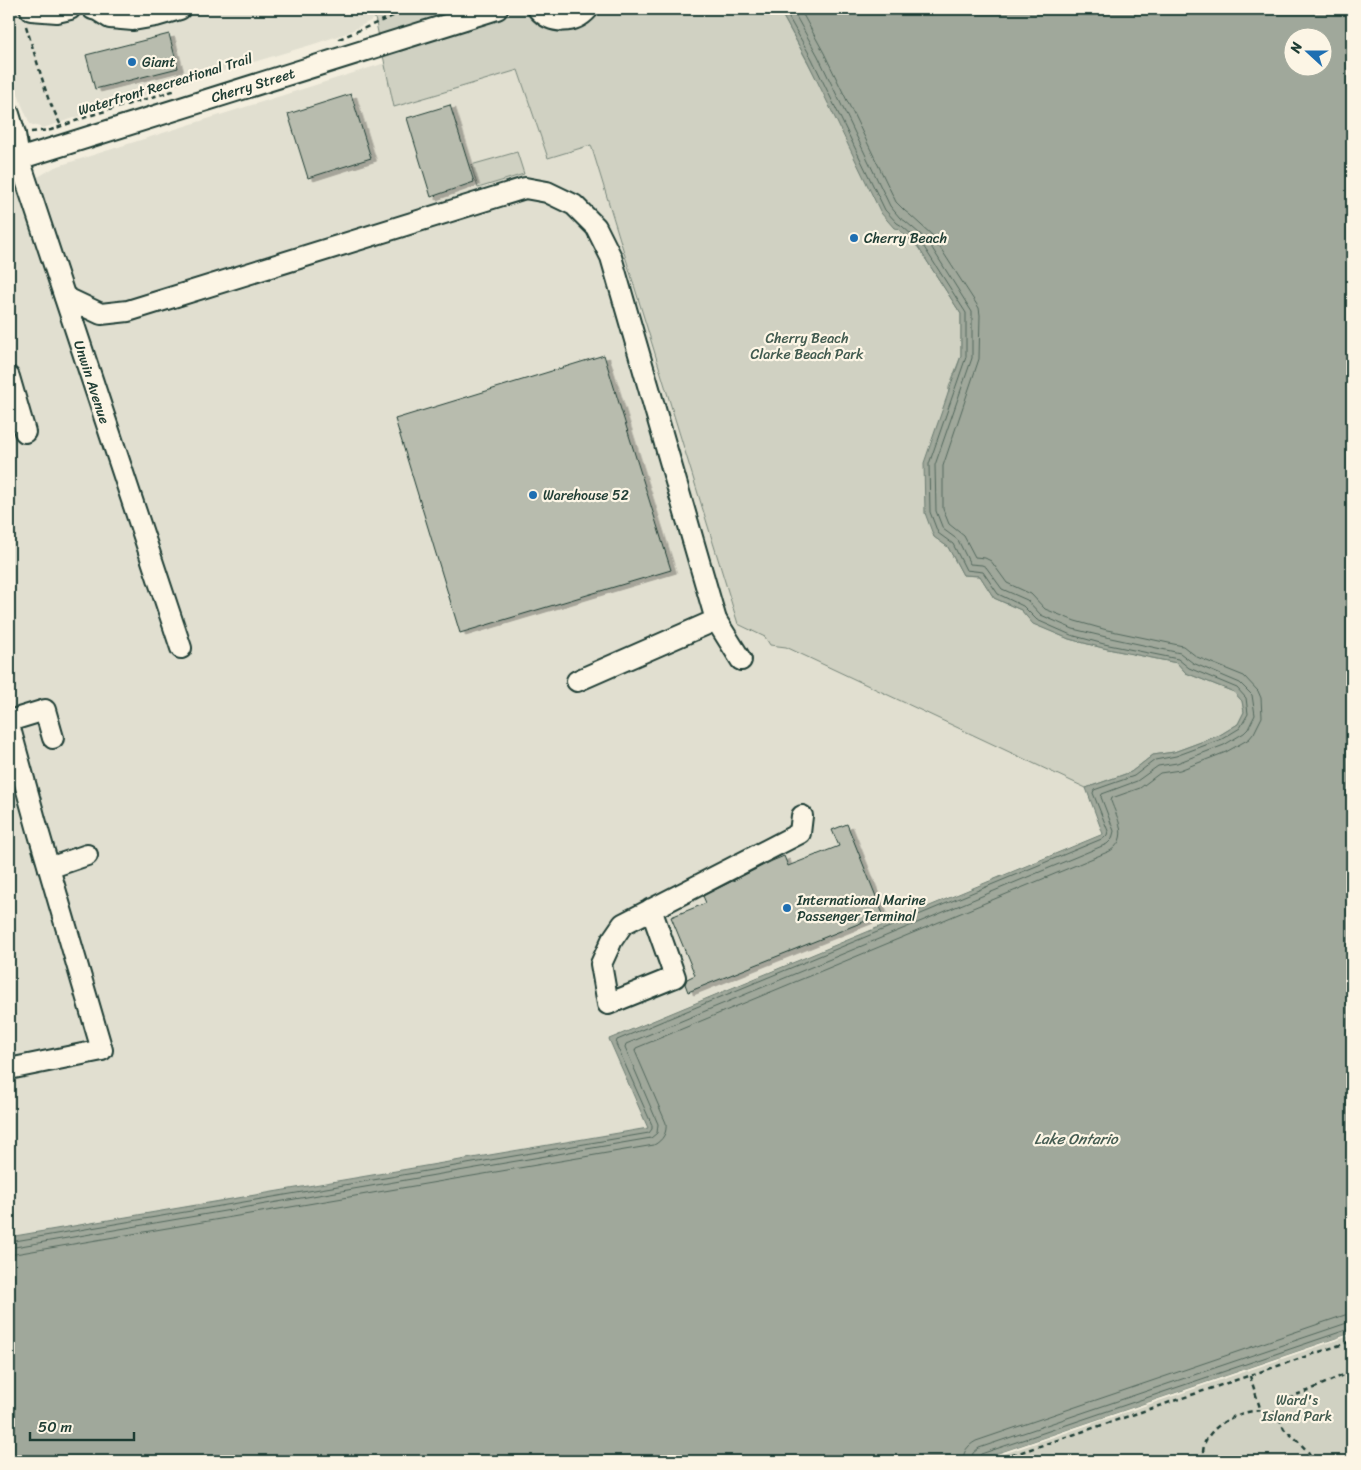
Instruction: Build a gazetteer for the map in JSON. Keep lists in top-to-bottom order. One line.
{"streets":{"street":["Cherry Street","Unwin Avenue"],"path":["Waterfront Recreational Trail"]},"crossings":[["Cherry Street","Unwin Avenue"]],"water":["Lake Ontario"],"parks":["Cherry Beach Clarke Beach Park","Ward's Island Park"],"places":["Giant","Cherry Beach","Warehouse 52","International Marine Passenger Terminal"],"scale_bar":"50 m","north":"left"}
